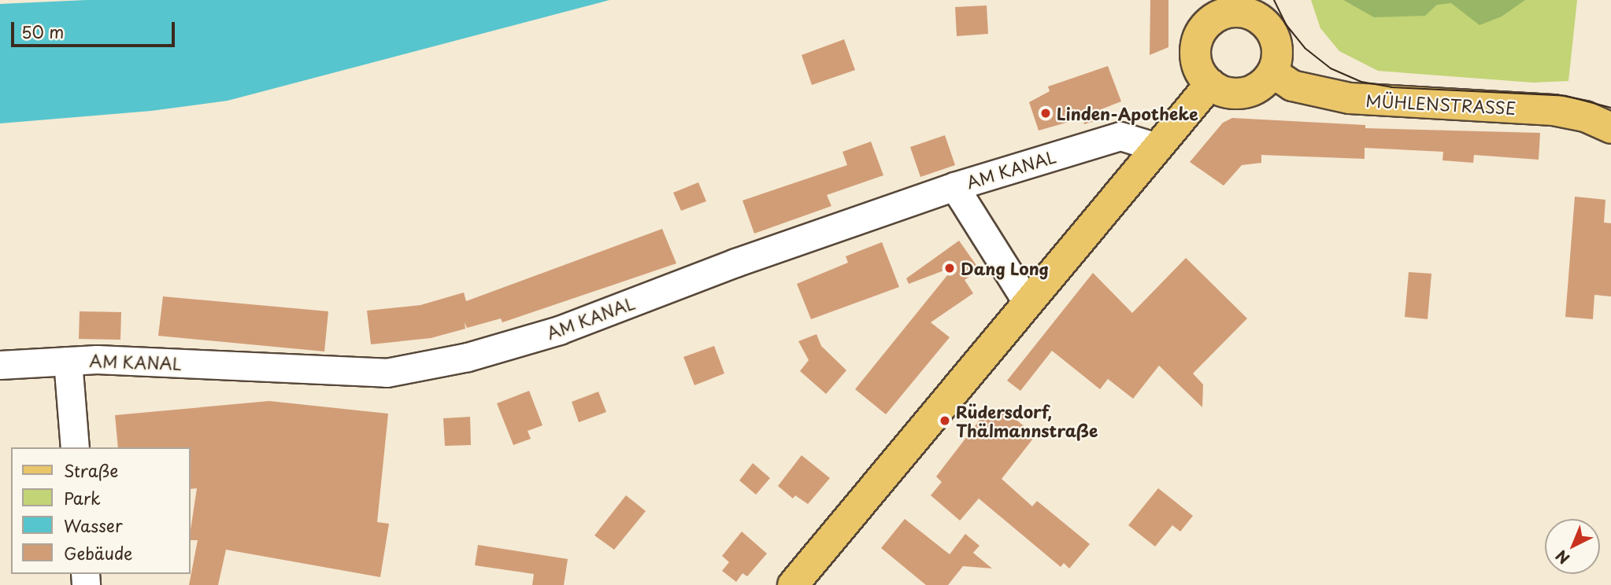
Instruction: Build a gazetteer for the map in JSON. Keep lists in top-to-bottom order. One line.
{"streets":{"main road":["MÜHLENSTRASSE"],"street":["AM KANAL"]},"places":["Linden-Apotheke","Dang Long","Rüdersdorf, Thälmannstraße"],"legend":["Straße","Park","Wasser","Gebäude"],"scale_bar":"50 m","north":"bottom left"}
